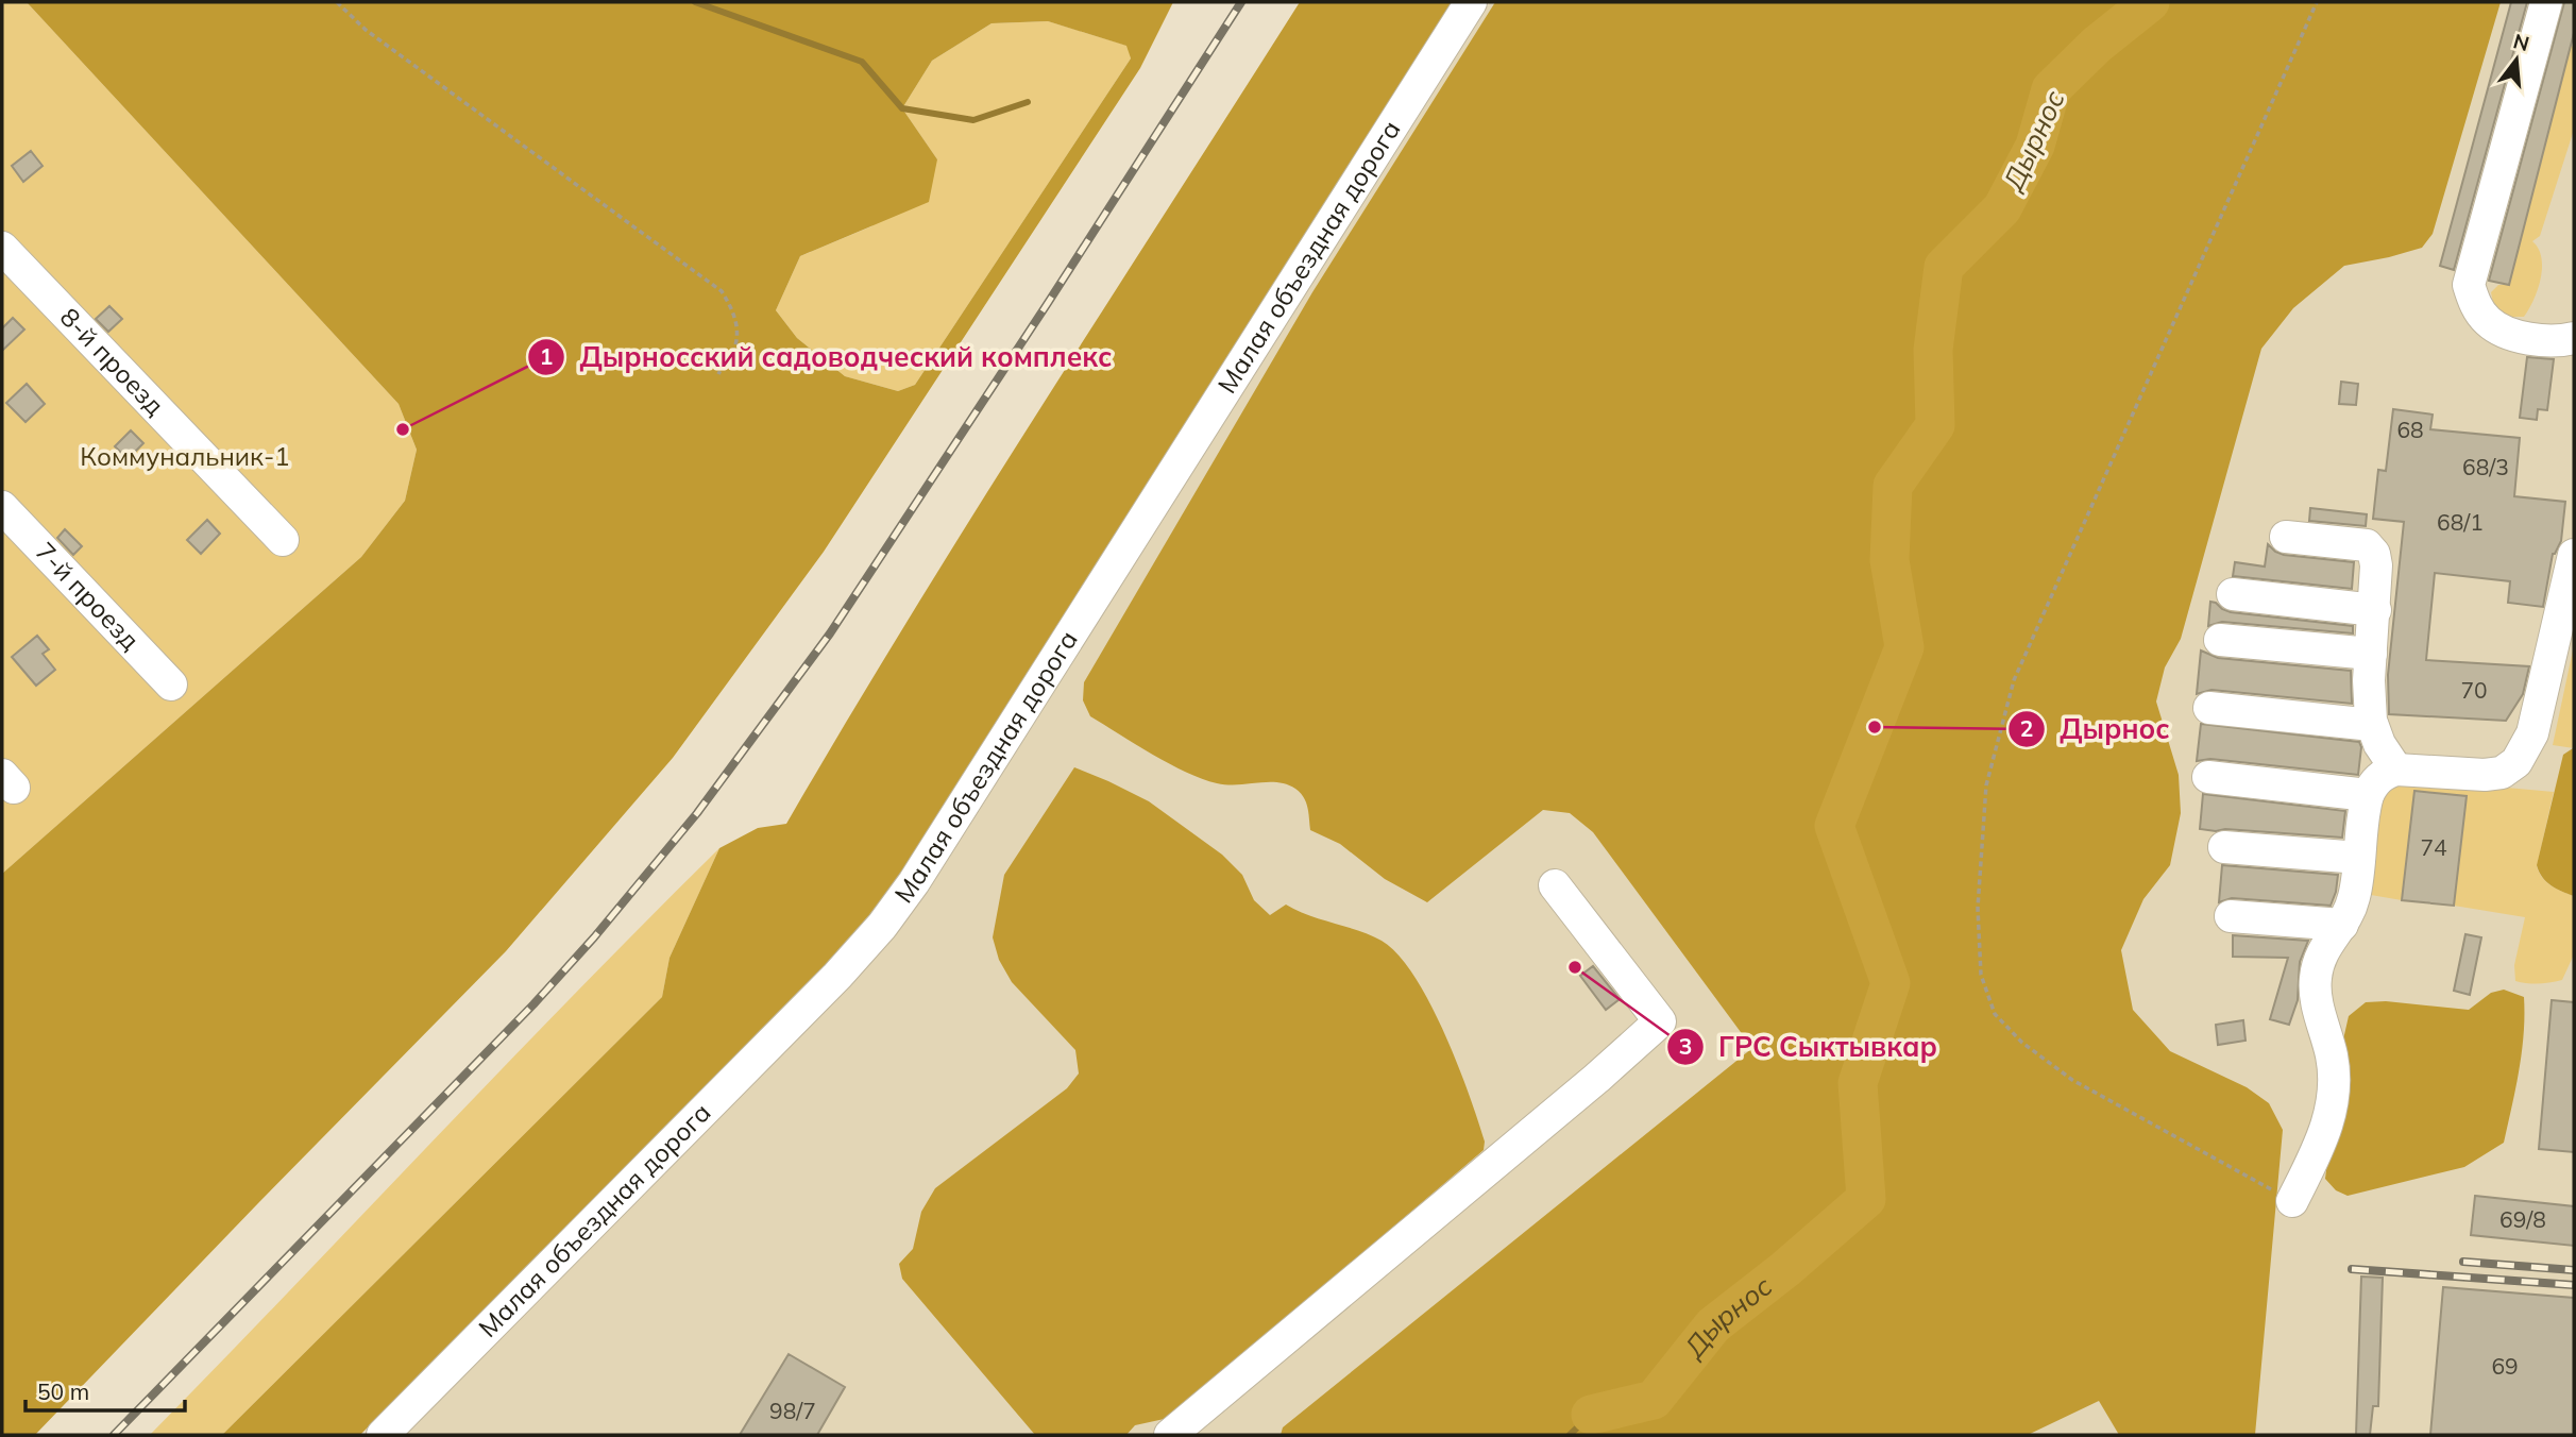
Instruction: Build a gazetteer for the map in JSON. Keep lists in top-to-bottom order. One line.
{"streets":{"street":["Малая объездная дорога","8-й проезд","7-й проезд"]},"water":["Дырнос"],"parks":["Коммунальник-1"],"places":["Дырносский садоводческий комплекс","Дырнос","ГРС Сыктывкар"],"house_numbers":["68","68/3","68/1","70","74","69/8","69","98/7"],"scale_bar":"50 m","north":"top"}
